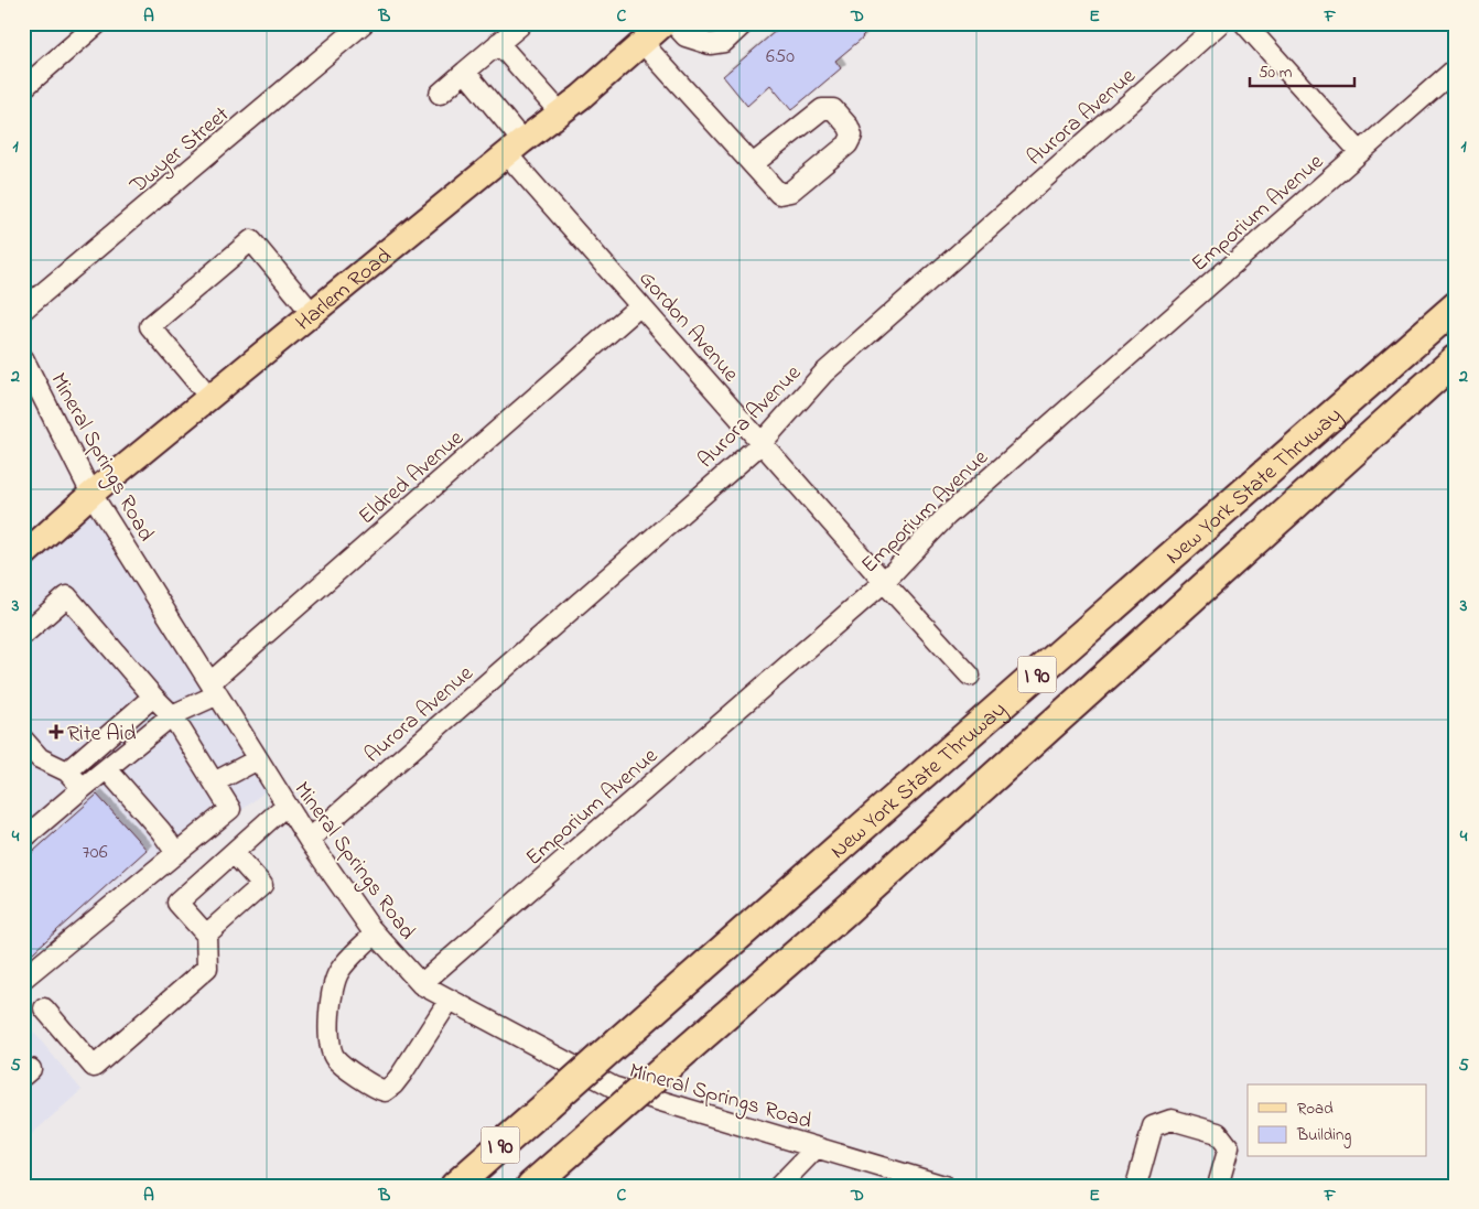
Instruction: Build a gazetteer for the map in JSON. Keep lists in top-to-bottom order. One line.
{"streets":{"highway":["New York State Thruway","I 90"],"main road":["Harlem Road"],"street":["Aurora Avenue","Dwyer Street","Emporium Avenue","Gordon Avenue","Mineral Springs Road","Eldred Avenue"]},"crossings":[["Aurora Avenue","Gordon Avenue"],["Aurora Avenue","Mineral Springs Road"],["Emporium Avenue","Gordon Avenue"],["Emporium Avenue","Mineral Springs Road"],["Harlem Road","Gordon Avenue"],["Harlem Road","Mineral Springs Road"],["Gordon Avenue","Eldred Avenue"],["Mineral Springs Road","Eldred Avenue"]],"places":{"health":["Rite Aid"]},"house_numbers":["650","706"],"legend":["Road","Building"],"scale_bar":"50 m","grid":{"columns":["A","B","C","D","E","F"],"rows":["1","2","3","4","5"]}}
